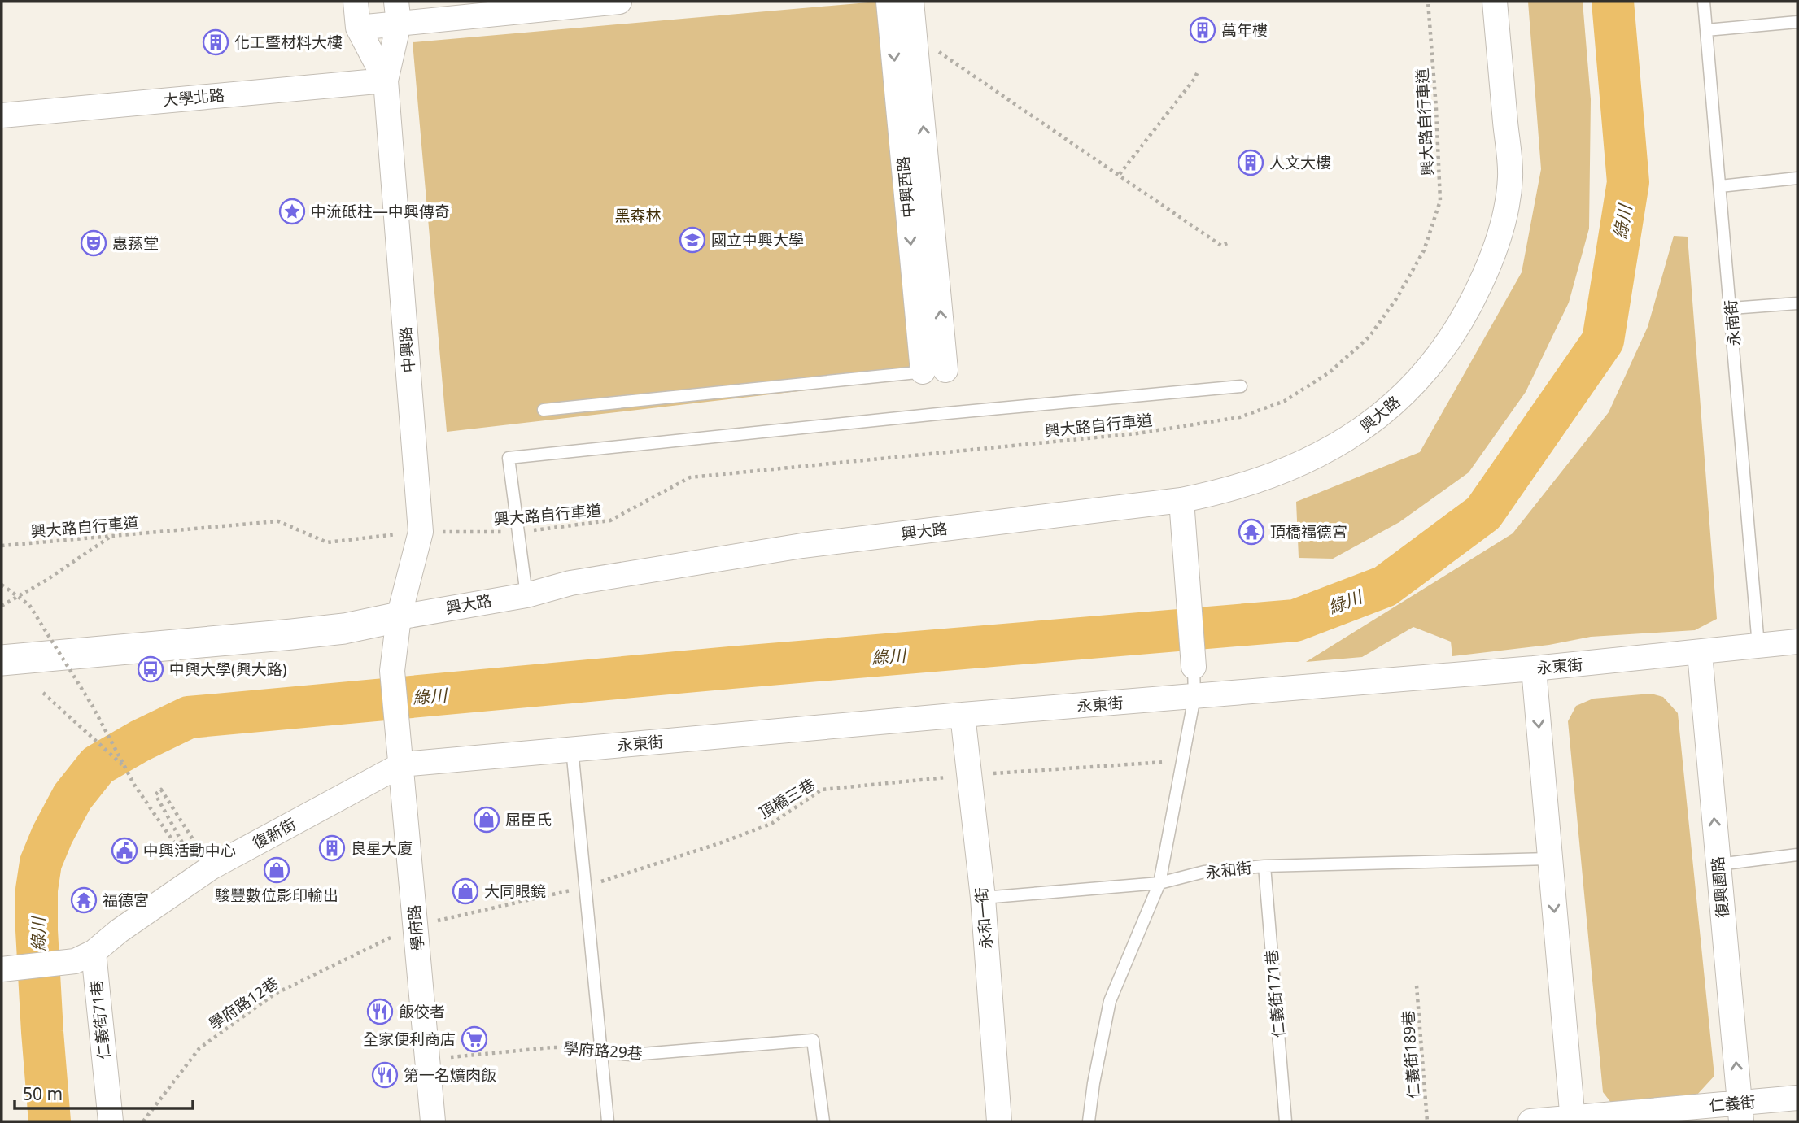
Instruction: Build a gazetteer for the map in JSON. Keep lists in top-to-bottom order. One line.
{"streets":{"street":["大學北路","中興西路","中興路","興大路","永東街","復新街","復興園路","永和一街","學府路","仁義街71巷","仁義街"],"lane":["永南街","永和街","仁義街171巷","學府路29巷"],"path":["興大路自行車道","頂橋三巷","學府路12巷","仁義街189巷"]},"crossings":[["大學北路","中興路"],["永南街","永東街"],["中興路","興大路"],["中興路","學府路"],["興大路","學府路"],["永東街","復新街"],["永東街","復興園路"],["永東街","永和一街"],["永東街","學府路"],["頂橋三巷","永和一街"],["頂橋三巷","學府路"],["頂橋三巷","學府路12巷"],["復新街","學府路"],["復新街","仁義街71巷"],["永和街","永和一街"],["永和街","仁義街171巷"],["復興園路","仁義街"],["學府路","學府路12巷"],["學府路","學府路29巷"]],"water":["綠川"],"parks":["黑森林"],"places":{"building":["萬年樓","化工暨材料大樓","人文大樓","良星大廈"],"place":["中流砥柱—中興傳奇"],"school or university":["國立中興大學"],"theatre":["惠蓀堂"],"temple":["頂橋福德宮","福德宮"],"bus stop":["中興大學(興大路)"],"shop":["屈臣氏","駿豐數位影印輸出","大同眼鏡"],"public building":["中興活動中心"],"restaurant":["飯佼者","第一名爌肉飯"],"supermarket":["全家便利商店"]},"scale_bar":"50 m"}
